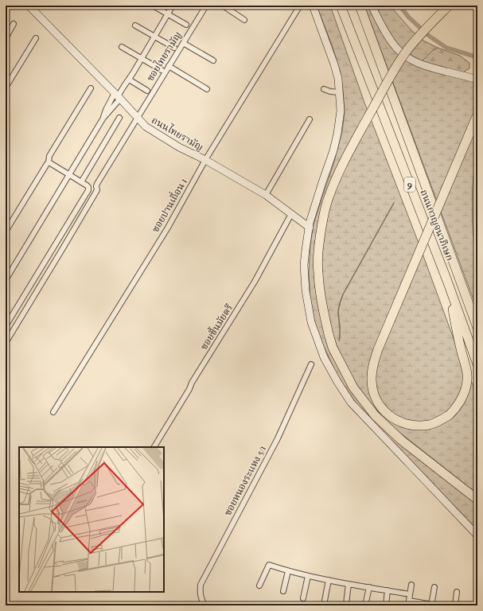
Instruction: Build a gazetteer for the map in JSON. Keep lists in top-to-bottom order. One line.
{"streets":{"highway":["9","ถนนกาญจนาภิเษก"],"main road":["ถนนไทยรามัญ"],"street":["ซอยไทยรามัญ","ซอยปานเถื่อน 1","ซอยชื้นมัยตรี","ซอยหนองระแหง 5/1"]},"crossings":[["ซอยไทยรามัญ","ถนนไทยรามัญ"],["ถนนไทยรามัญ","ซอยปานเถื่อน 1"],["ถนนไทยรามัญ","ซอยชื้นมัยตรี"]]}
